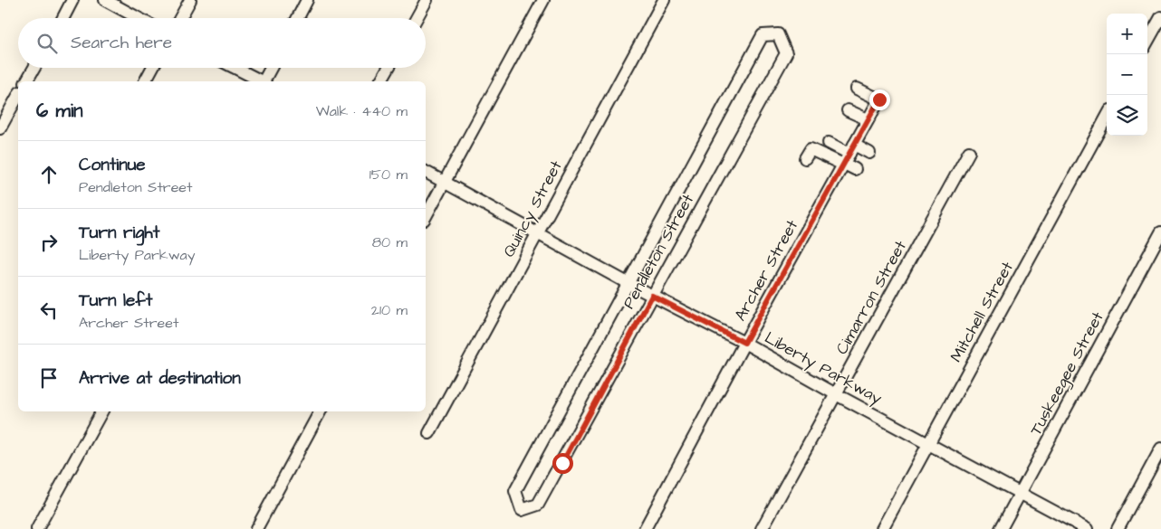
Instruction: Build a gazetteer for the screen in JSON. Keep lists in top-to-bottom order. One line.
{"streets":{"street":["Quincy Street","Pendleton Street","Archer Street","Cimarron Street","Mitchell Street","Liberty Parkway","Tuskeegee Street"]},"crossings":[["Quincy Street","Liberty Parkway"],["Pendleton Street","Liberty Parkway"],["Archer Street","Liberty Parkway"],["Cimarron Street","Liberty Parkway"],["Mitchell Street","Liberty Parkway"],["Liberty Parkway","Tuskeegee Street"]],"page":{"map_buttons":["+","−"],"search":"Search here","heading":["6 min","Walk · 440 m"],"list":[["Continue","Pendleton Street","150 m"],["Turn right","Liberty Parkway","80 m"],["Turn left","Archer Street","210 m"],"Arrive at destination"]}}
